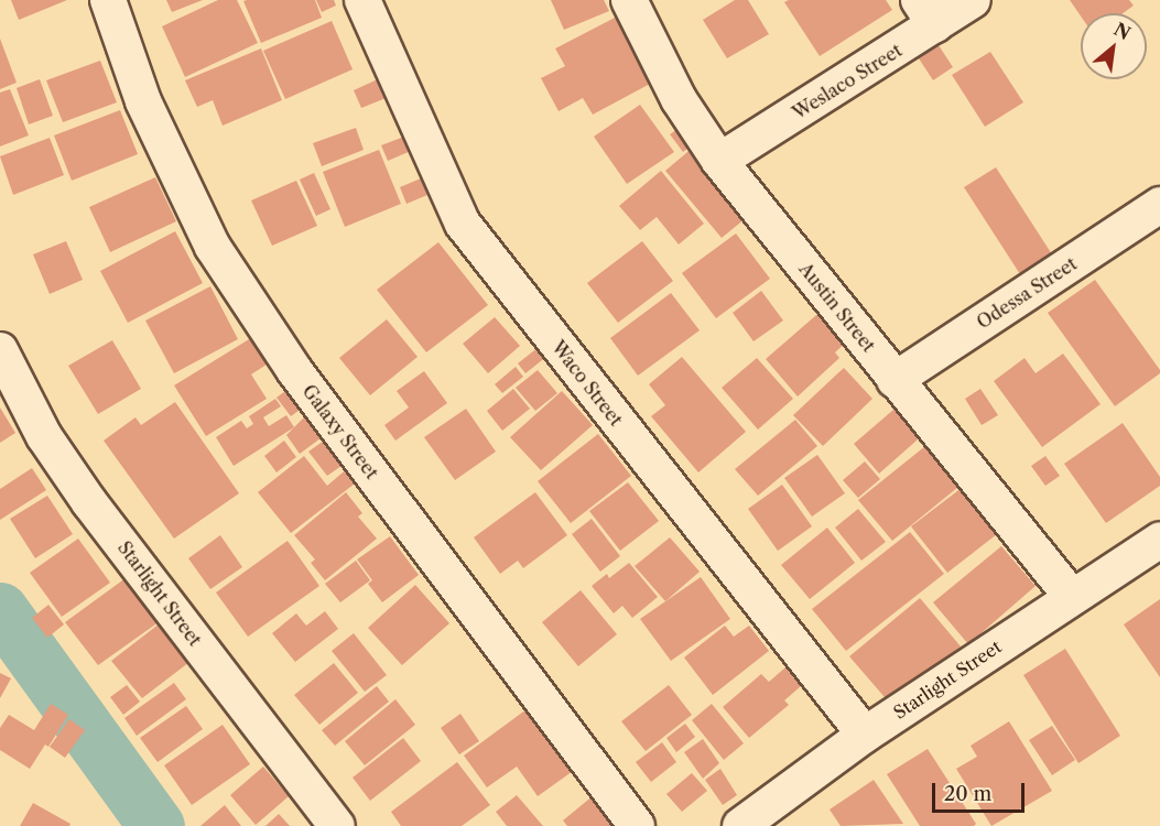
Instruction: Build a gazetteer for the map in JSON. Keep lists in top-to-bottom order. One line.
{"streets":{"street":["Weslaco Street","Odessa Street","Austin Street","Waco Street","Galaxy Street","Starlight Street"]},"crossings":[["Weslaco Street","Austin Street"],["Odessa Street","Austin Street"],["Austin Street","Starlight Street"],["Waco Street","Starlight Street"]],"scale_bar":"20 m","north":"top right"}
